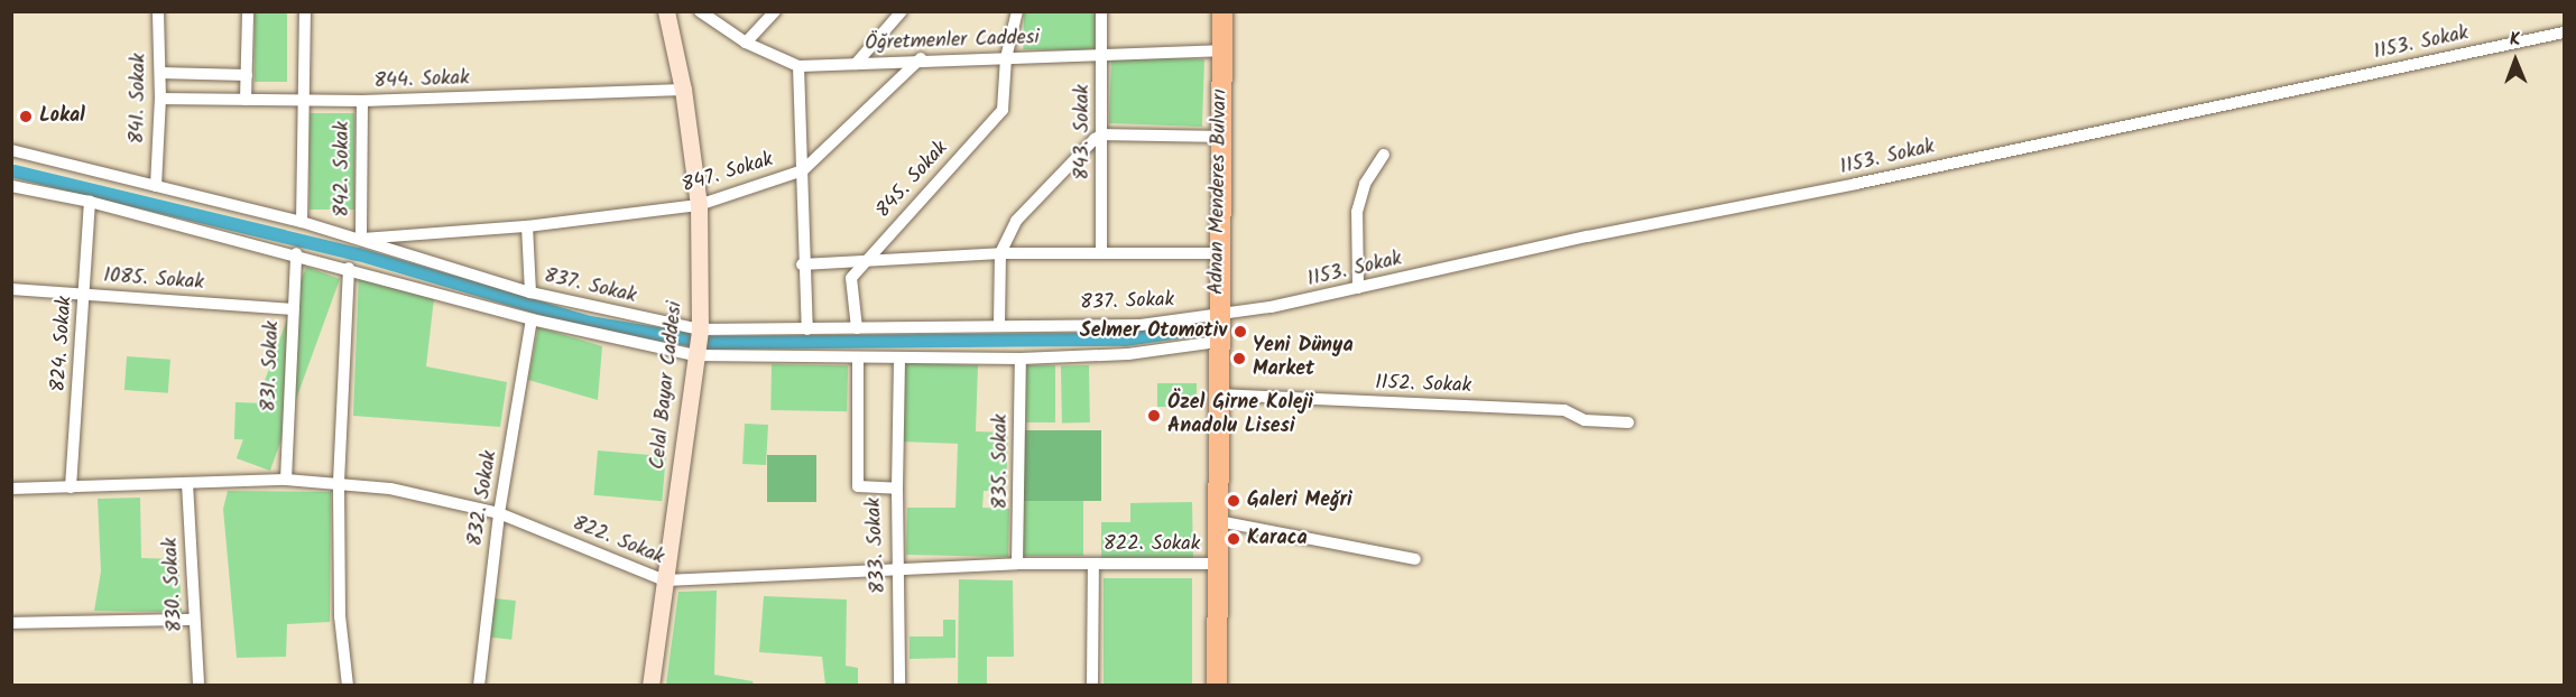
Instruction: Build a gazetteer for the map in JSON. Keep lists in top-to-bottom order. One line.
{"streets":{"main road":["Adnan Menderes Bulvarı"],"street":["Öğretmenler Caddesi","1153. Sokak","844. Sokak","841. Sokak","843. Sokak","842. Sokak","847. Sokak","845. Sokak","1085. Sokak","837. Sokak","824. Sokak","831. Sokak","Celal Bayar Caddesi","1152. Sokak","835. Sokak","832. Sokak","822. Sokak","833. Sokak","830. Sokak"]},"crossings":[["Öğretmenler Caddesi","843. Sokak"],["Öğretmenler Caddesi","847. Sokak"],["Öğretmenler Caddesi","845. Sokak"],["Öğretmenler Caddesi","Adnan Menderes Bulvarı"],["1153. Sokak","Adnan Menderes Bulvarı"],["1153. Sokak","837. Sokak"],["844. Sokak","841. Sokak"],["844. Sokak","842. Sokak"],["844. Sokak","Celal Bayar Caddesi"],["841. Sokak","837. Sokak"],["842. Sokak","847. Sokak"],["842. Sokak","837. Sokak"],["847. Sokak","837. Sokak"],["847. Sokak","Celal Bayar Caddesi"],["845. Sokak","837. Sokak"],["Adnan Menderes Bulvarı","837. Sokak"],["Adnan Menderes Bulvarı","1152. Sokak"],["Adnan Menderes Bulvarı","822. Sokak"],["1085. Sokak","824. Sokak"],["1085. Sokak","831. Sokak"],["837. Sokak","Celal Bayar Caddesi"],["824. Sokak","822. Sokak"],["831. Sokak","822. Sokak"],["Celal Bayar Caddesi","822. Sokak"],["835. Sokak","822. Sokak"],["832. Sokak","822. Sokak"],["822. Sokak","833. Sokak"],["822. Sokak","830. Sokak"]],"places":["Lokal","Selmer Otomotiv","Yeni Dünya Market","Özel Girne Koleji Anadolu Lisesi","Galeri Meğri","Karaca"],"north":"top"}
